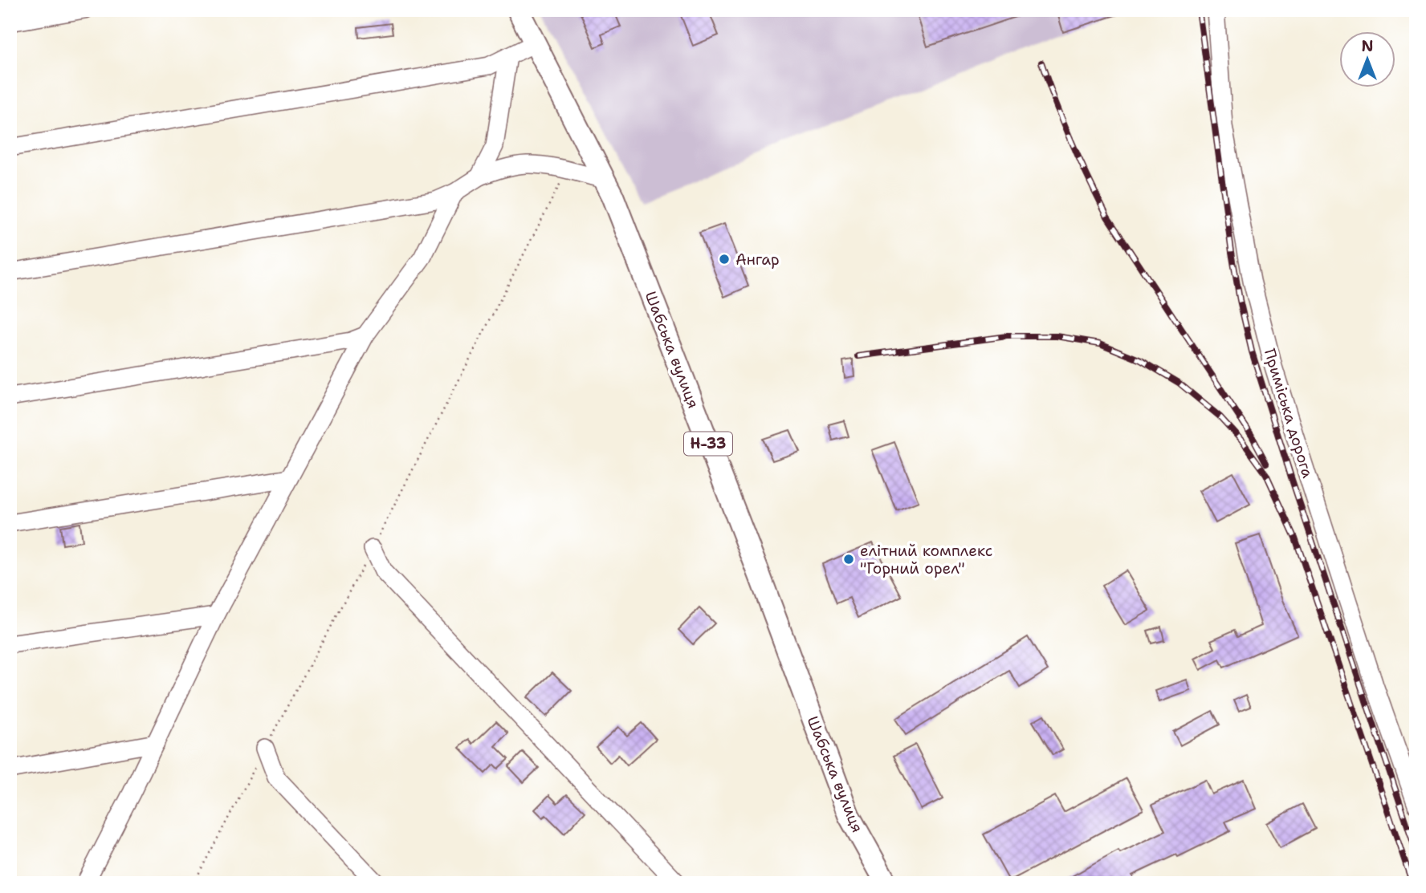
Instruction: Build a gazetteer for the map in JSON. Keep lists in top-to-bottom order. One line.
{"streets":{"main road":["Шабська вулиця","Н-33"],"street":["Приміська дорога"]},"places":["Ангар","елітний комплекс \"Горний орел\""],"north":"top"}
